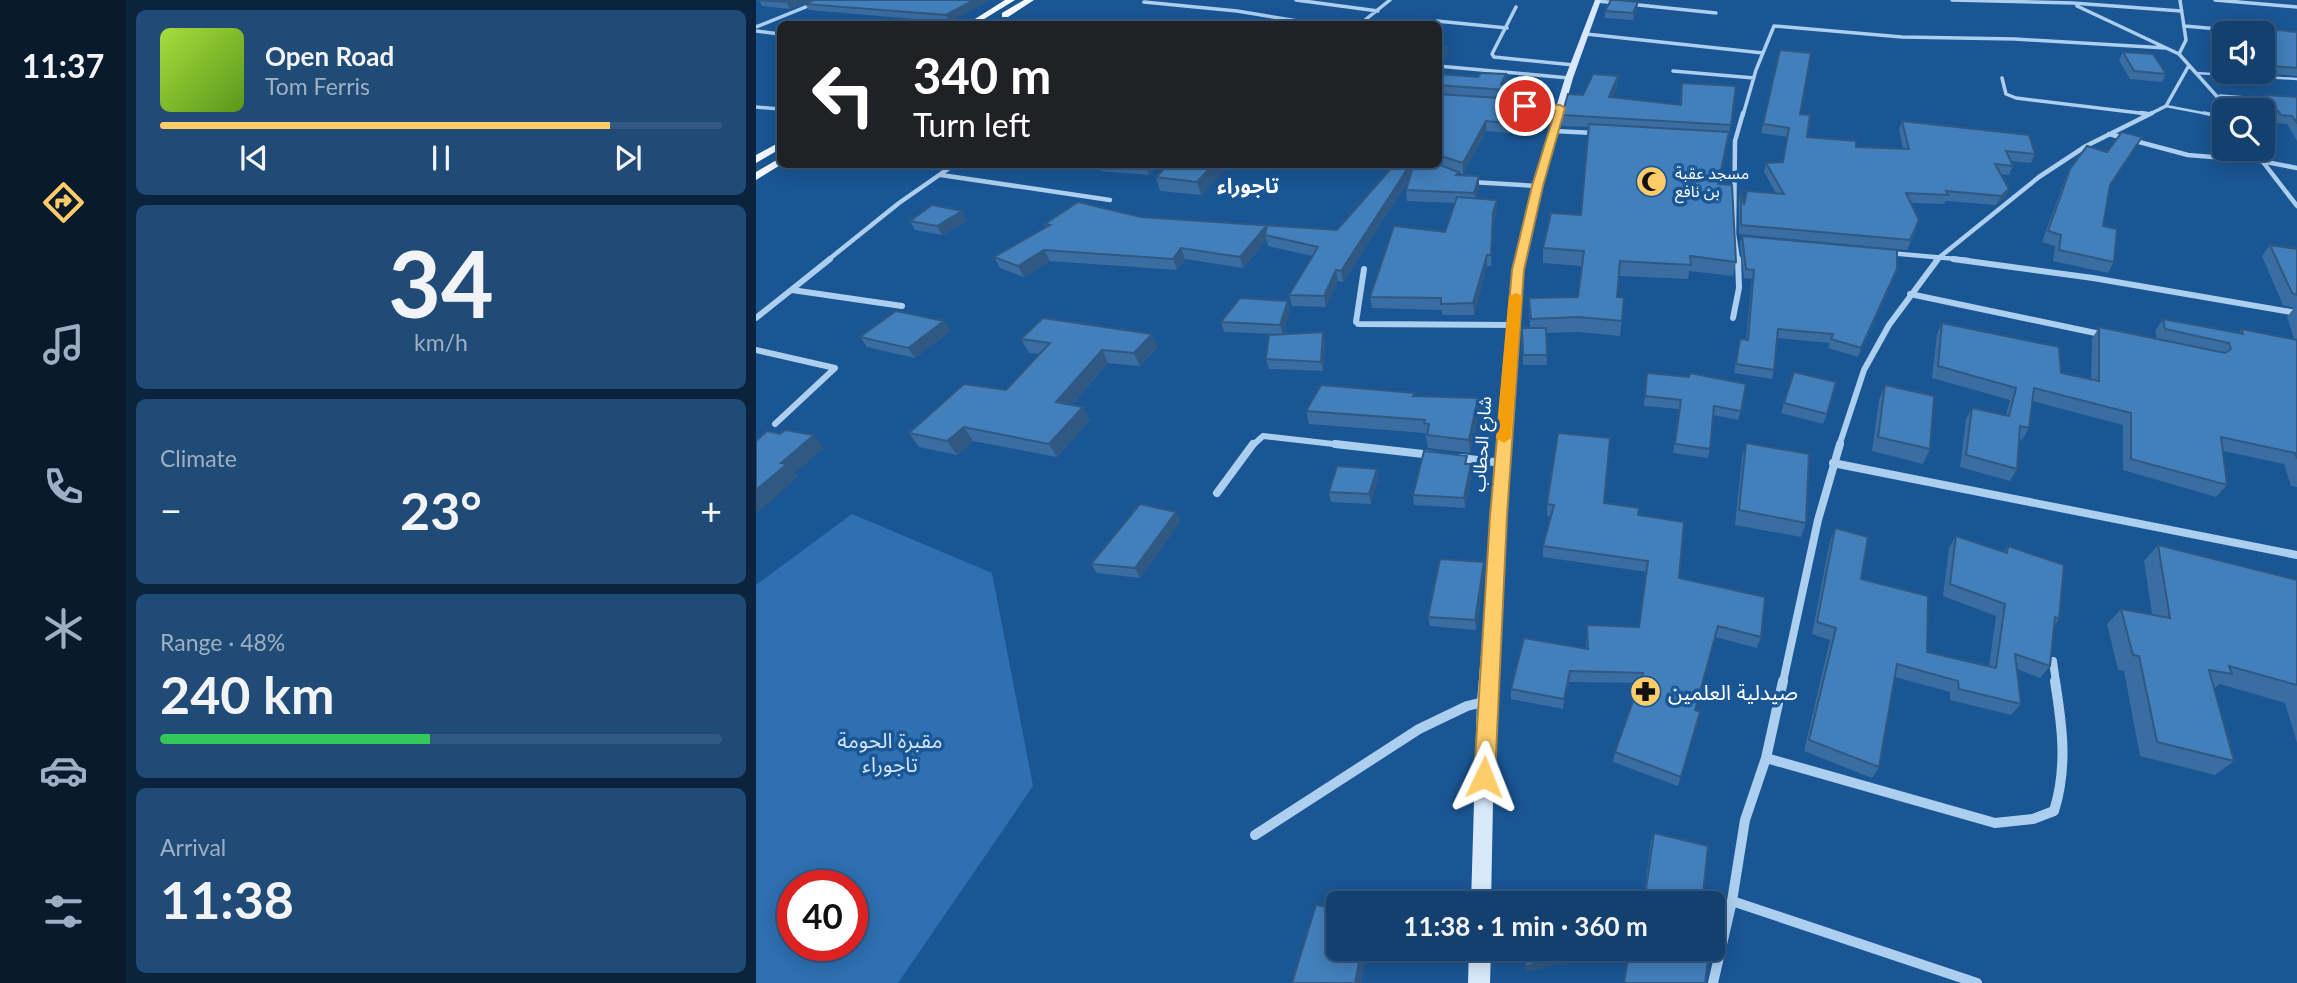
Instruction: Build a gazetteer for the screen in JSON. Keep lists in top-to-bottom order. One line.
{"streets":{"street":["شارع الحطاب"]},"districts":["تاجوراء"],"parks":["مقبرة الحومة تاجوراء"],"places":{"mosque":["مسجد عقبة بن نافع"],"pharmacy":["صيدلية العلمين"]},"page":{"tabs":"11:37","turn":["340 m","Turn left"],"song":["Open Road","Tom Ferris"],"tile":[["34","km/h"],"Climate",["Range · 48%","240 km"],["Arrival","11:38"]],"heat":["−","23°","+"],"limit":"40","trip":"11:38 · 1 min · 360 m"}}
